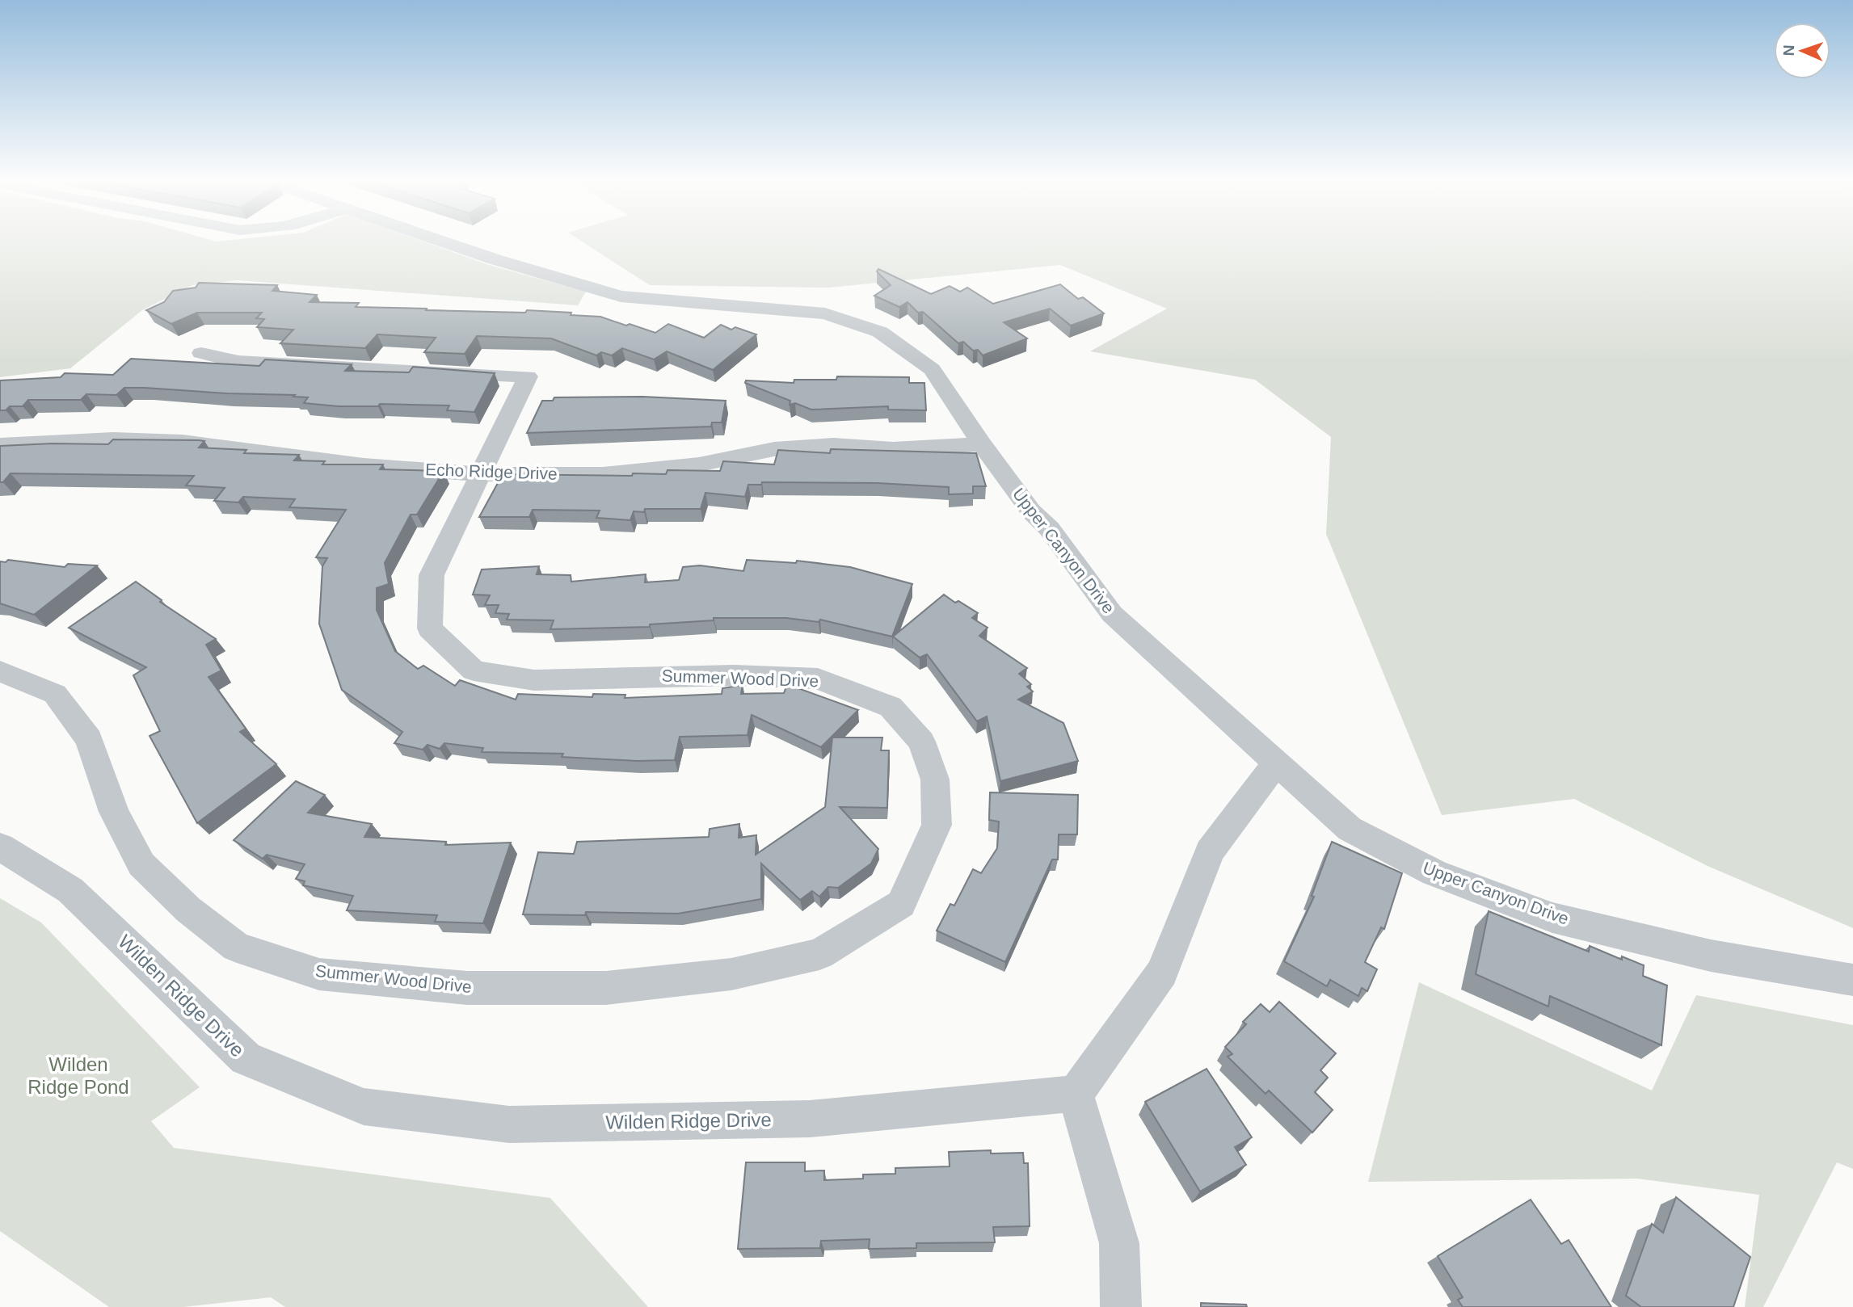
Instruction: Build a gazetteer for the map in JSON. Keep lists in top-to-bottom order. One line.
{"streets":{"street":["Echo Ridge Drive","Upper Canyon Drive","Summer Wood Drive","Wilden Ridge Drive"]},"crossings":[["Echo Ridge Drive","Upper Canyon Drive"],["Echo Ridge Drive","Summer Wood Drive"]],"parks":["Wilden Ridge Pond"],"north":"left"}
